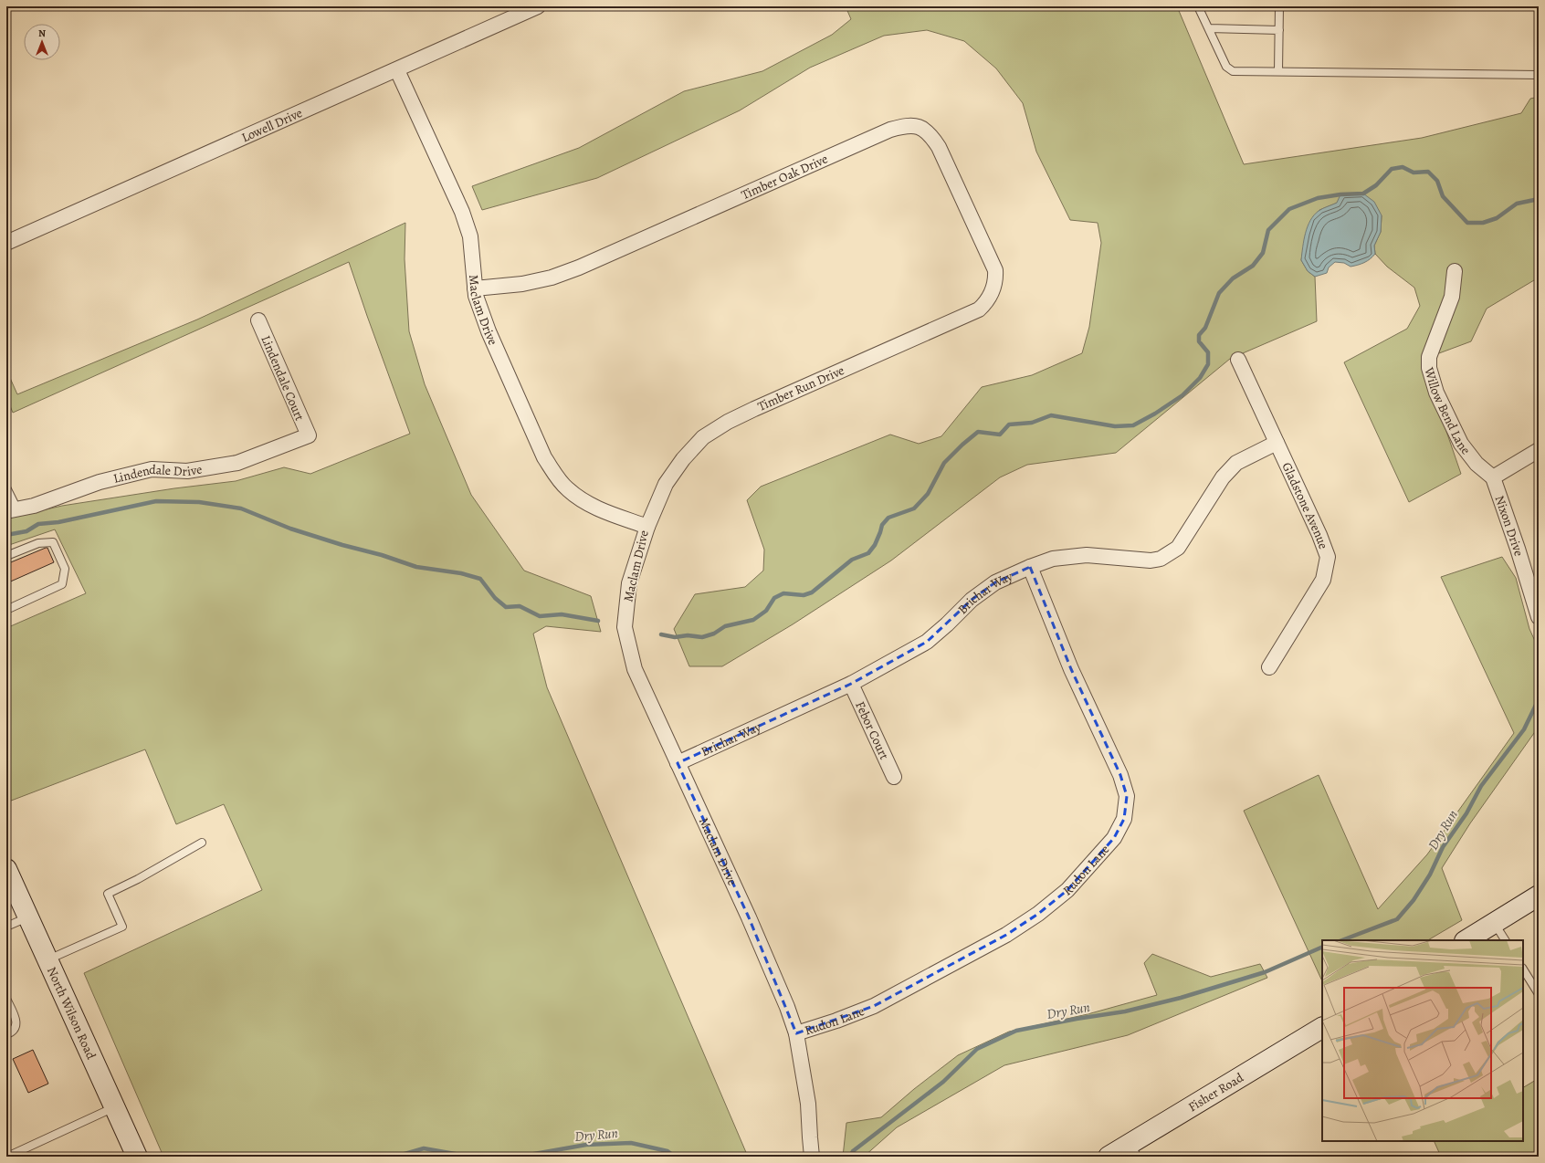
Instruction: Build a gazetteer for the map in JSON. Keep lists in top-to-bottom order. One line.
{"streets":{"main road":["North Wilson Road","Fisher Road"],"street":["Lowell Drive","Timber Oak Drive","Maclam Drive","Lindendale Court","Timber Run Drive","Willow Bend Lane","Lindendale Drive","Gladstone Avenue","Nixon Drive","Brichar Way","Febor Court","Rudon Lane"]},"crossings":[["Lowell Drive","Maclam Drive"],["Timber Oak Drive","Maclam Drive"],["Timber Oak Drive","Timber Run Drive"],["Maclam Drive","Timber Run Drive"],["Maclam Drive","Brichar Way"],["Maclam Drive","Rudon Lane"],["Lindendale Court","Lindendale Drive"],["Willow Bend Lane","Nixon Drive"],["Gladstone Avenue","Brichar Way"],["Brichar Way","Febor Court"],["Brichar Way","Rudon Lane"]],"water":["Dry Run"],"north":"top"}
